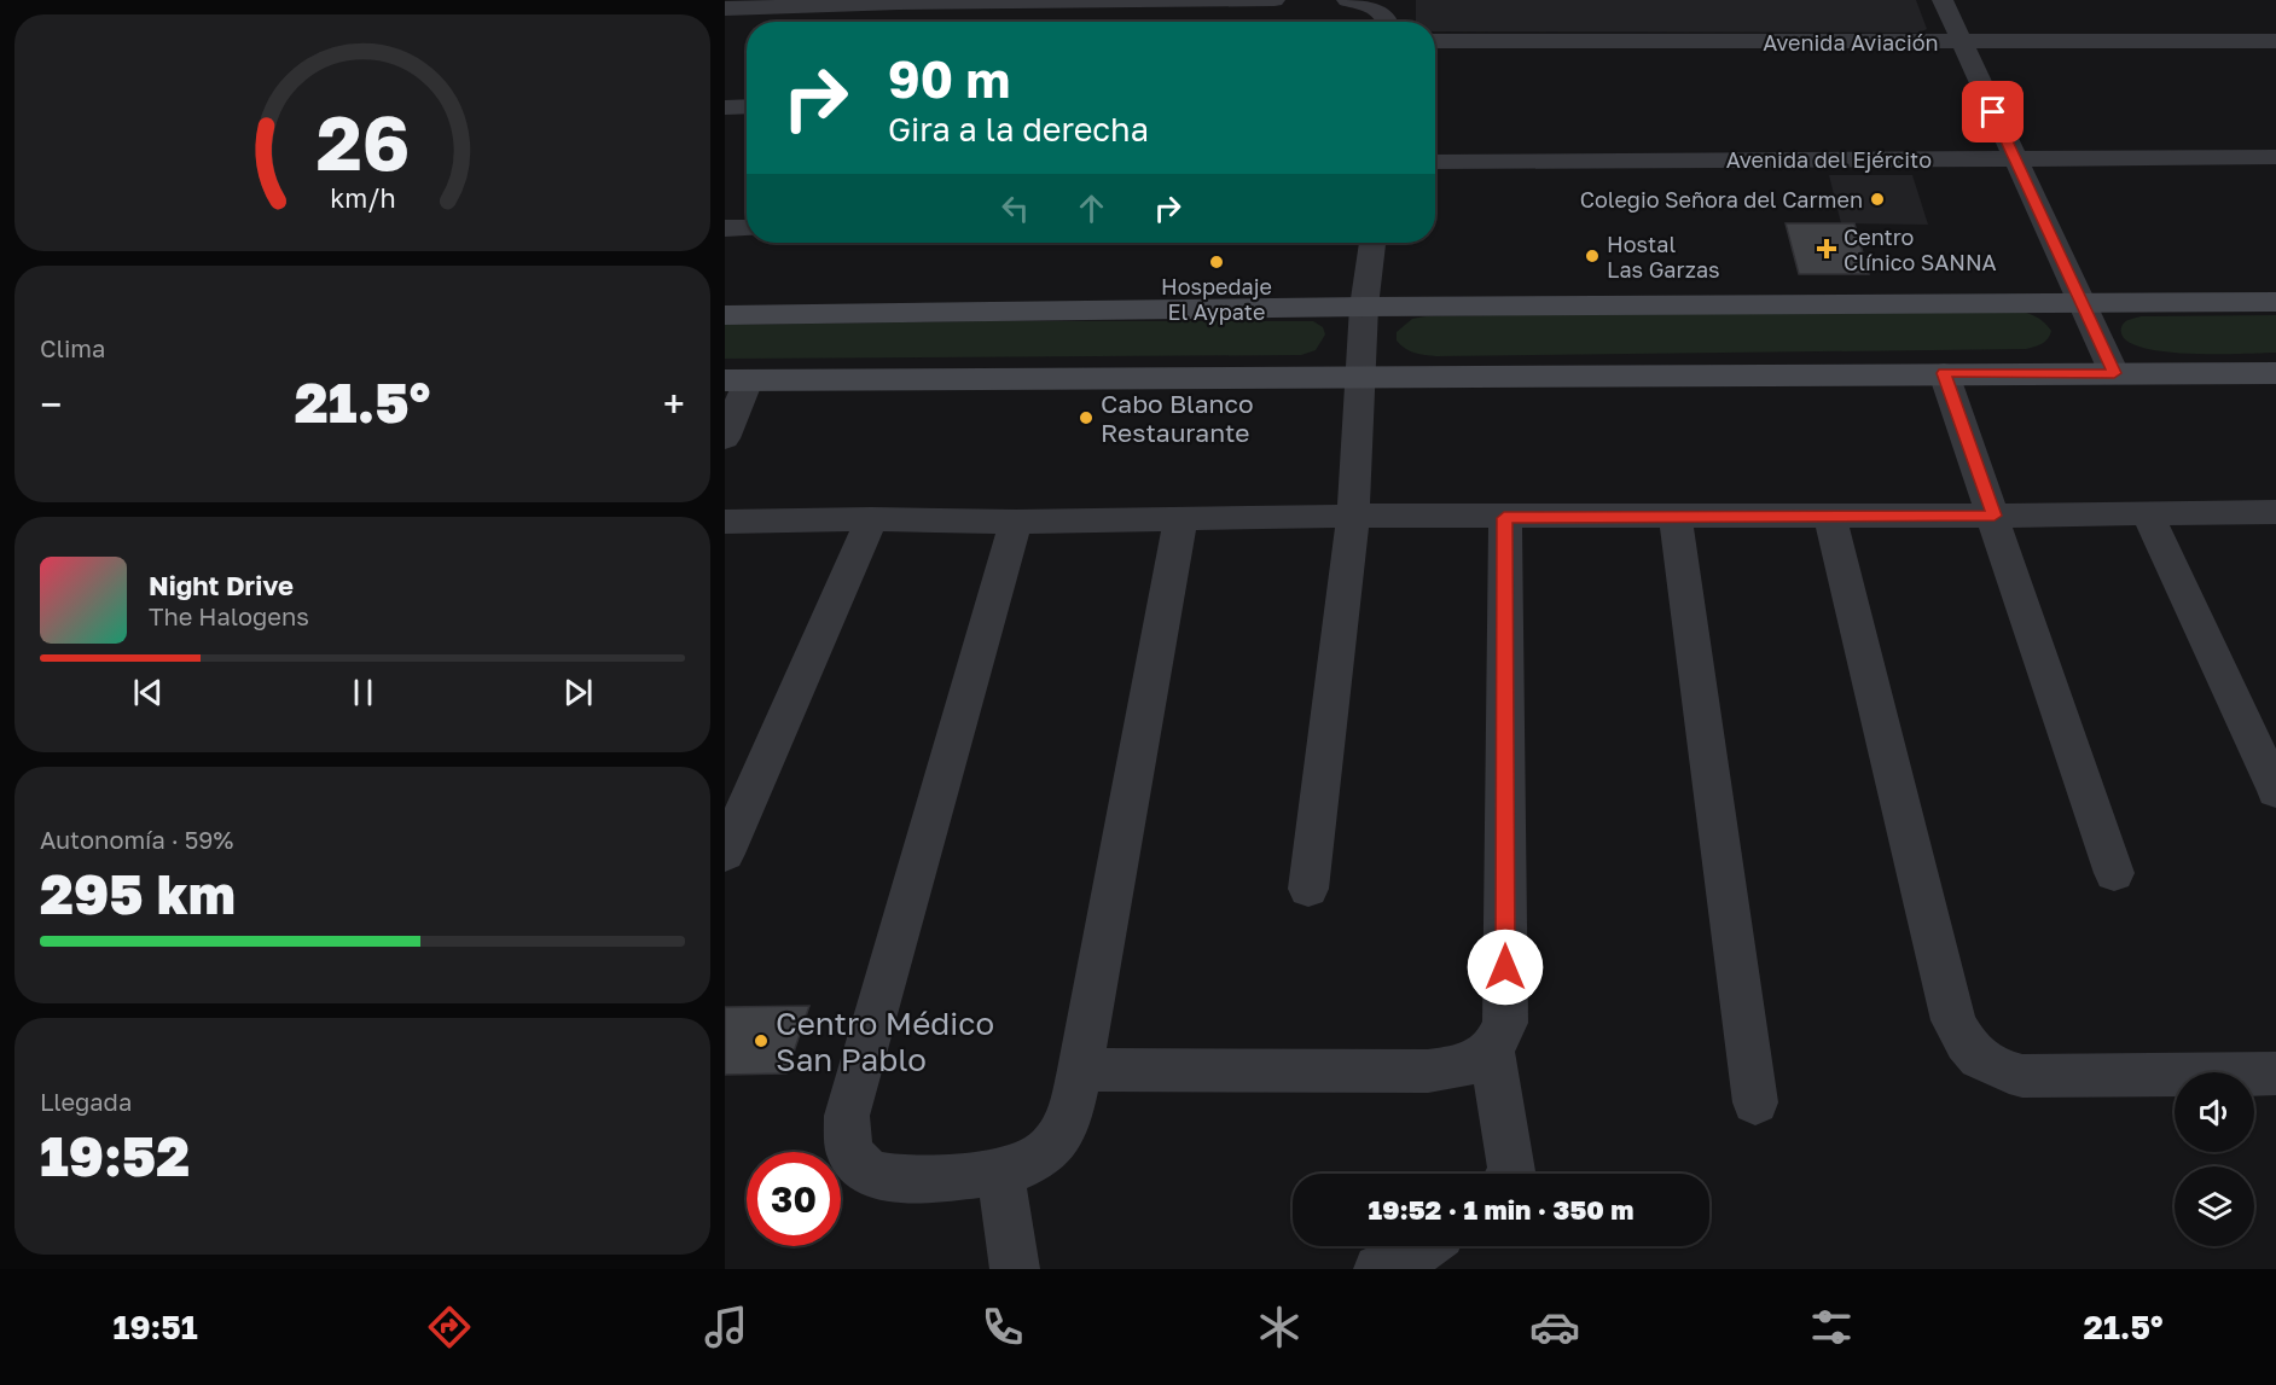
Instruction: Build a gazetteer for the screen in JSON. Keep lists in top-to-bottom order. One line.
{"streets":{"street":["Avenida Aviación","Avenida del Ejército"]},"places":{"other":["Colegio Señora del Carmen","Hostal Las Garzas","Hospedaje El Aypate","Cabo Blanco Restaurante","Centro Médico San Pablo"],"health":["Centro Clínico SANNA"]},"page":{"turn":["90 m","Gira a la derecha"],"tile":["Clima",["Autonomía · 59%","295 km"],["Llegada","19:52"]],"heat":["−","21.5°","+"],"song":["Night Drive","The Halogens"],"limit":"30","trip":"19:52 · 1 min · 350 m","tabs":["19:51","21.5°"],"gauge":["26","km/h"]}}
